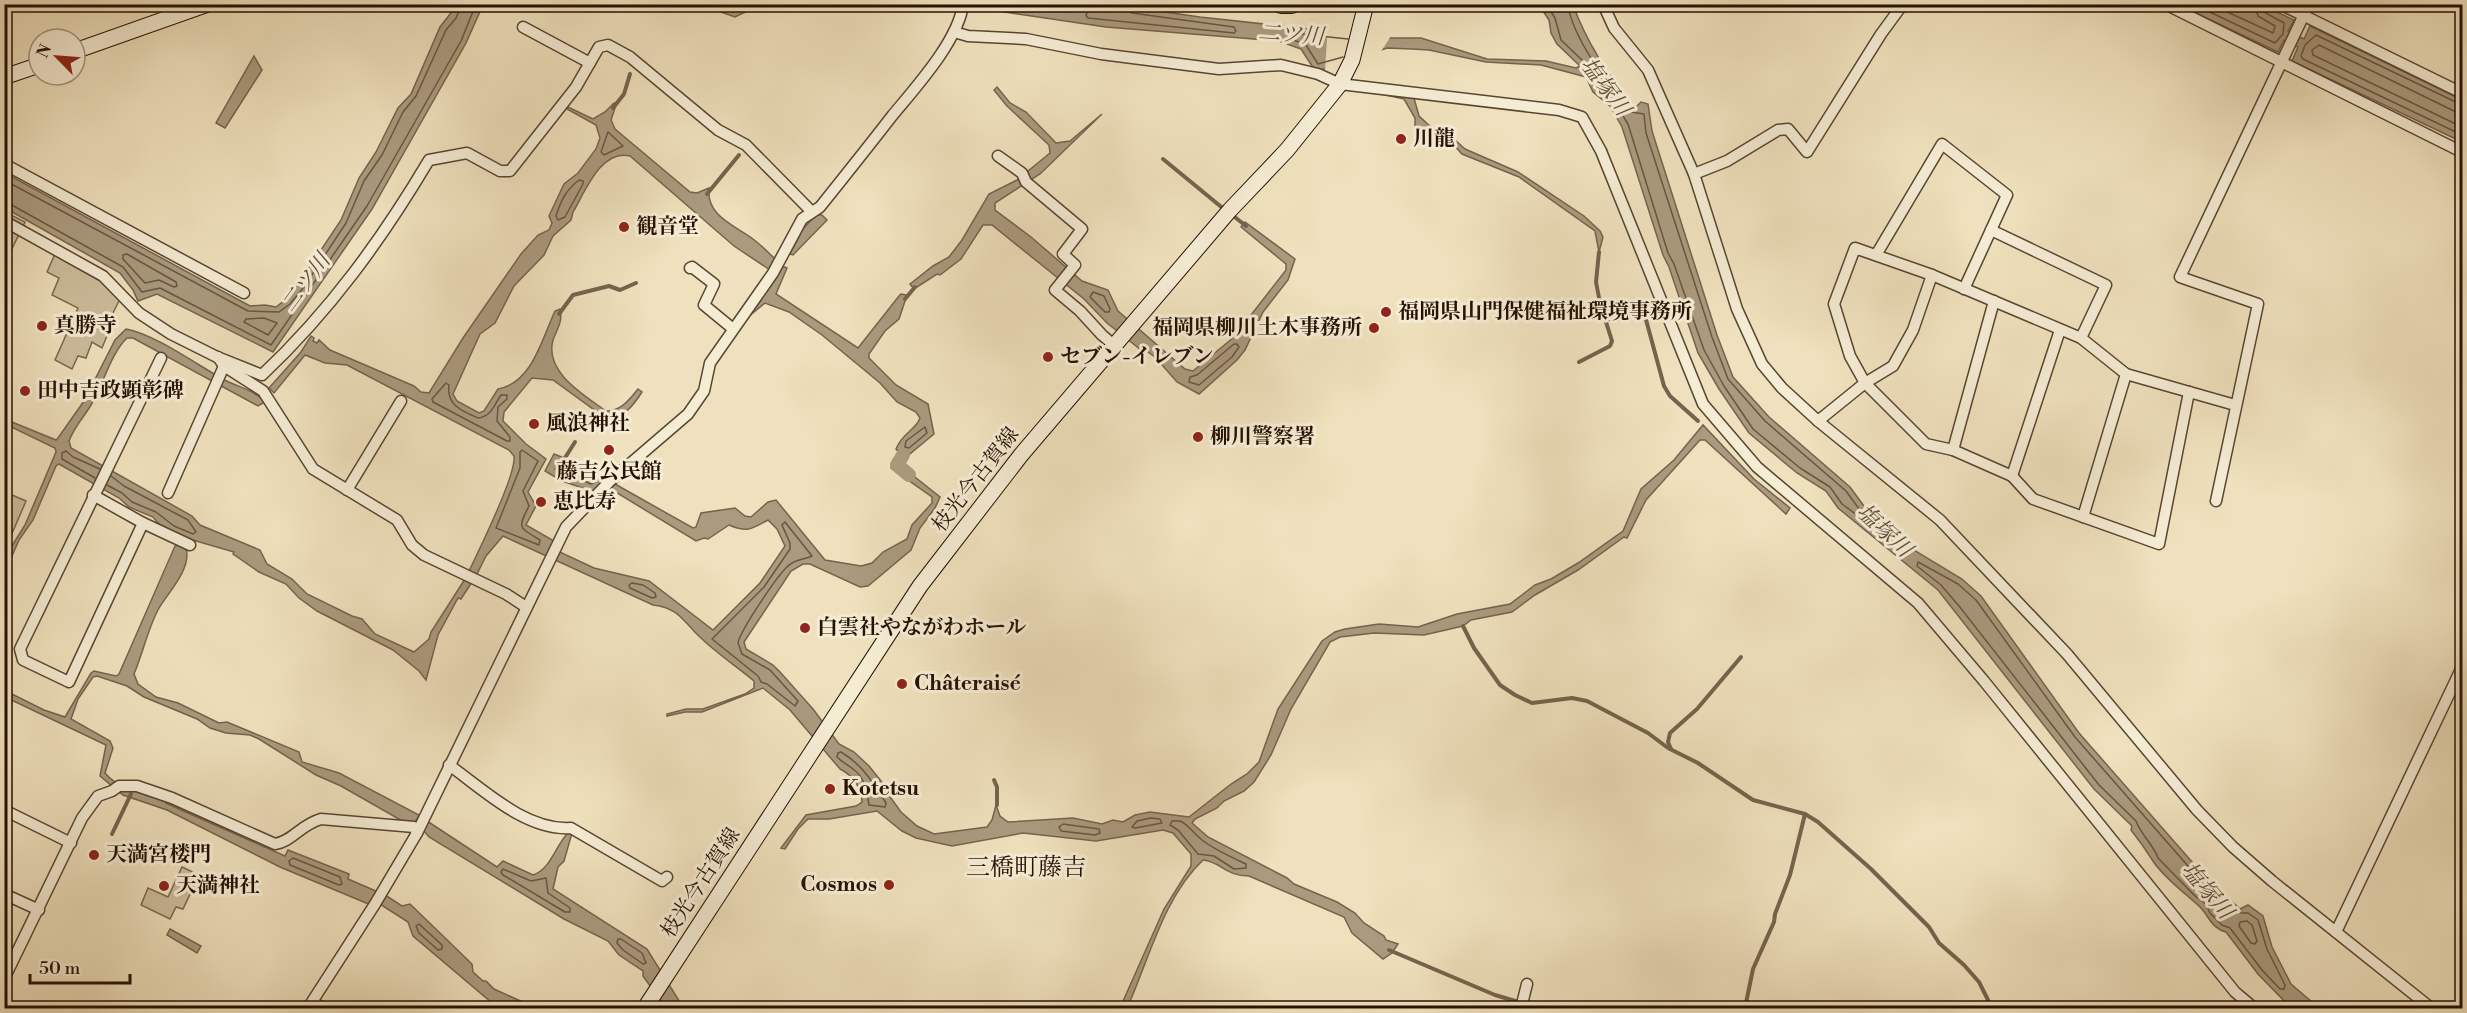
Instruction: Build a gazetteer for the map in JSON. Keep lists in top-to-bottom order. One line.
{"streets":{"main road":["枝光今古賀線"]},"districts":["三橋町藤吉"],"water":["二ツ川","塩塚川"],"places":["川龍","観音堂","福岡県山門保健福祉環境事務所","真勝寺","福岡県柳川土木事務所","セブン-イレブン","田中吉政顕彰碑","風浪神社","柳川警察署","藤吉公民館","恵比寿","白雲社やながわホール","Châteraisé","Kotetsu","天満宮楼門","Cosmos","天満神社"],"scale_bar":"50 m","north":"top left"}
